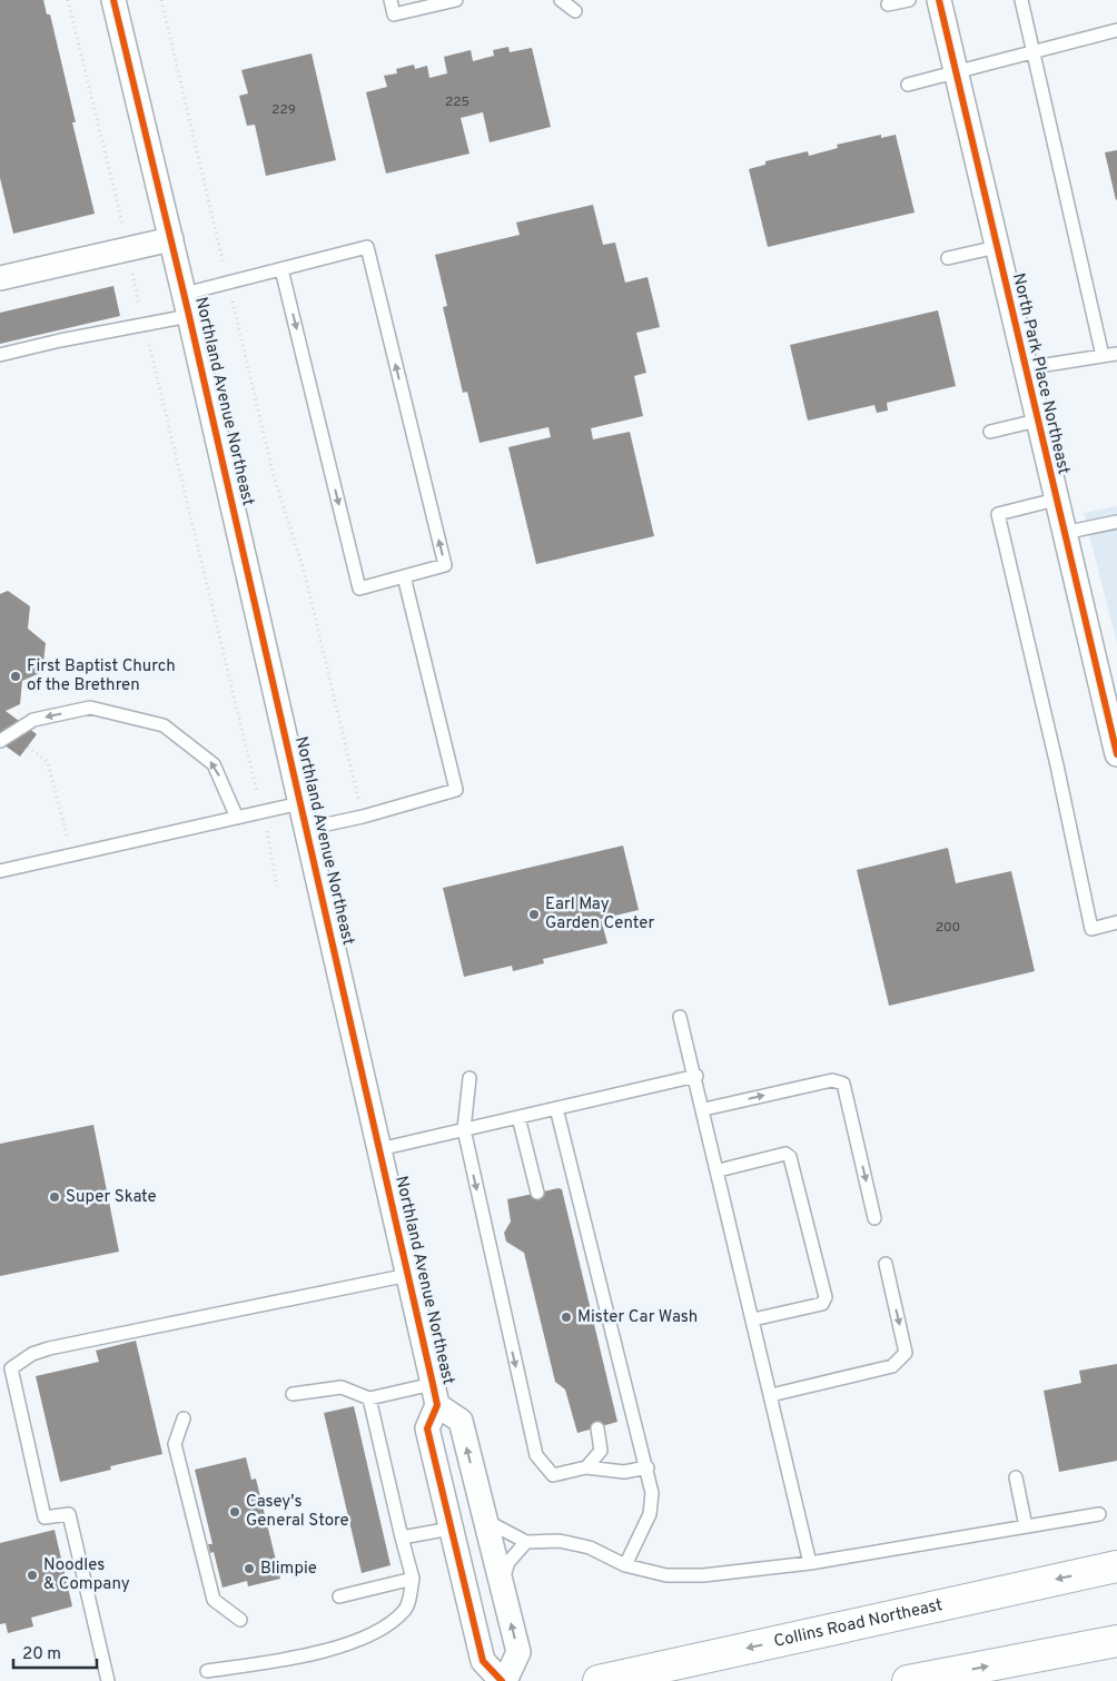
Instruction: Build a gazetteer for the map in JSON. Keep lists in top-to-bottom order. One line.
{"streets":{"highway":["Collins Road Northeast"],"street":["North Park Place Northeast","Northland Avenue Northeast"]},"places":["First Baptist Church of the Brethren","Earl May Garden Center","Super Skate","Mister Car Wash","Casey's General Store","Blimpie","Noodles & Company"],"house_numbers":["225","229","200"],"scale_bar":"20 m"}
